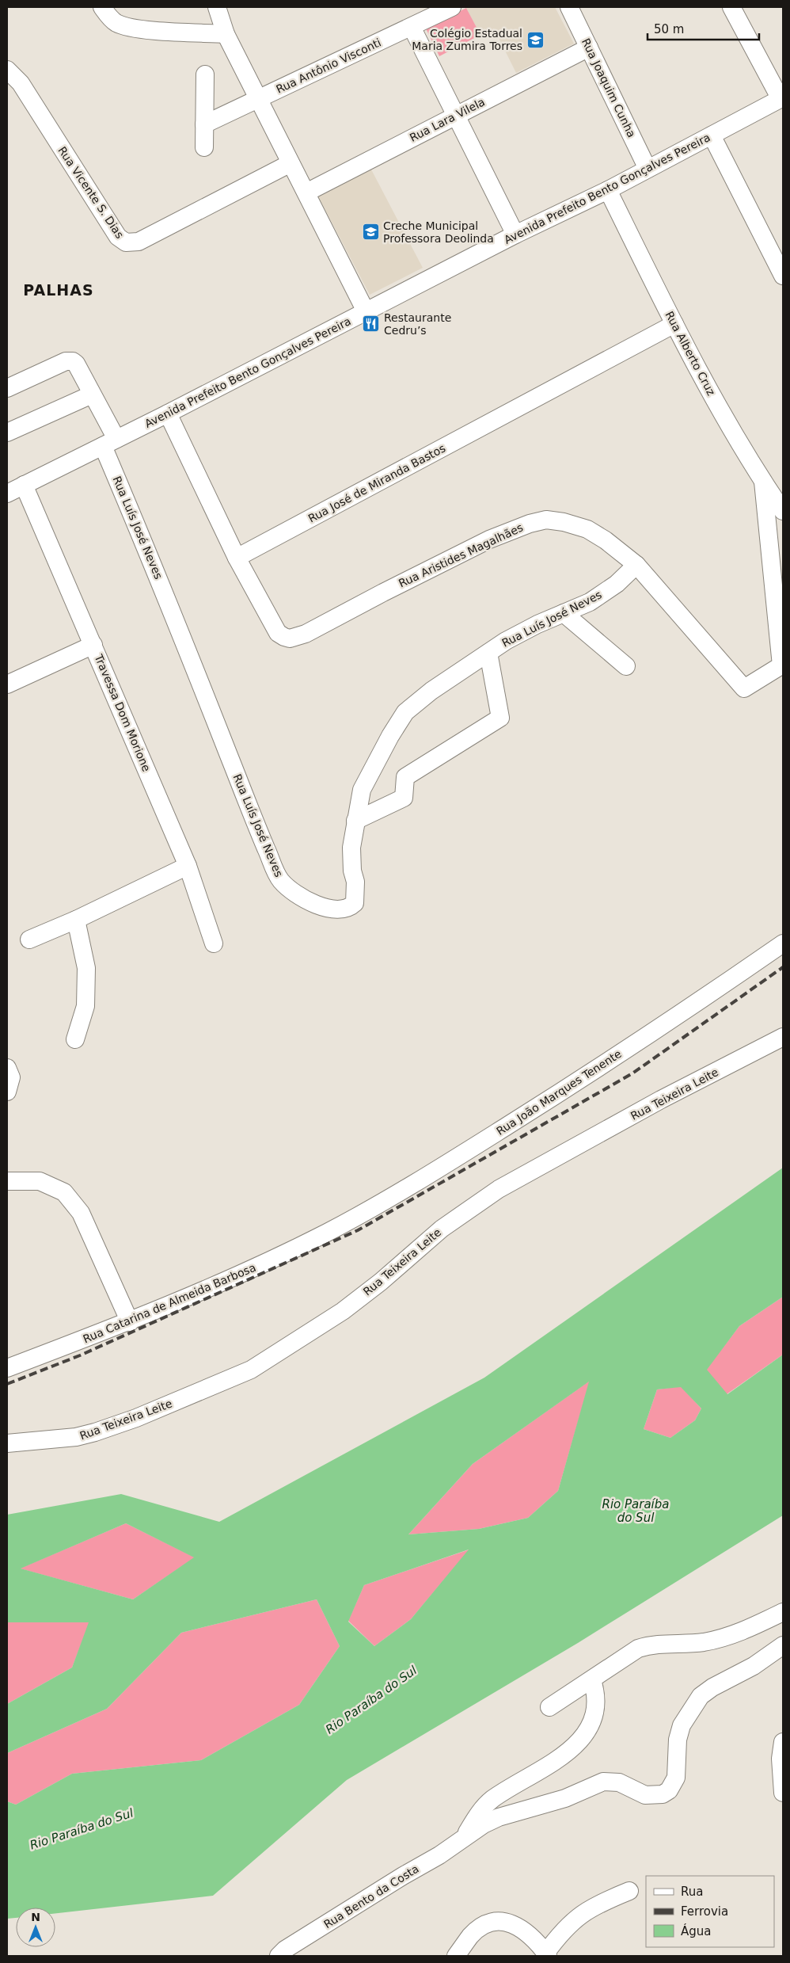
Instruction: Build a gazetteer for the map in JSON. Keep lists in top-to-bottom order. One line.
{"streets":{"street":["Rua Antônio Visconti","Rua Joaquim Cunha","Rua Lara Vilela","Avenida Prefeito Bento Gonçalves Pereira","Rua Vicente S. Dias","Rua Alberto Cruz","Rua José de Miranda Bastos","Rua Luís José Neves","Rua Aristides Magalhães","Travessa Dom Morione","Rua João Marques Tenente","Rua Teixeira Leite","Rua Catarina de Almeida Barbosa","Rua Bento da Costa"]},"crossings":[["Rua Joaquim Cunha","Rua Lara Vilela"],["Rua Joaquim Cunha","Avenida Prefeito Bento Gonçalves Pereira"],["Avenida Prefeito Bento Gonçalves Pereira","Rua Alberto Cruz"],["Avenida Prefeito Bento Gonçalves Pereira","Rua Luís José Neves"],["Avenida Prefeito Bento Gonçalves Pereira","Travessa Dom Morione"],["Rua Alberto Cruz","Rua José de Miranda Bastos"],["Rua Alberto Cruz","Rua Aristides Magalhães"],["Rua José de Miranda Bastos","Rua Aristides Magalhães"],["Rua Luís José Neves","Rua Aristides Magalhães"],["Rua João Marques Tenente","Rua Catarina de Almeida Barbosa"]],"districts":["PALHAS"],"water":["Rio Paraíba do Sul"],"places":{"school or university":["Colégio Estadual Maria Zumira Torres","Creche Municipal Professora Deolinda"],"restaurant":["Restaurante Cedru’s"]},"legend":["Rua","Ferrovia","Água"],"scale_bar":"50 m","north":"top"}
